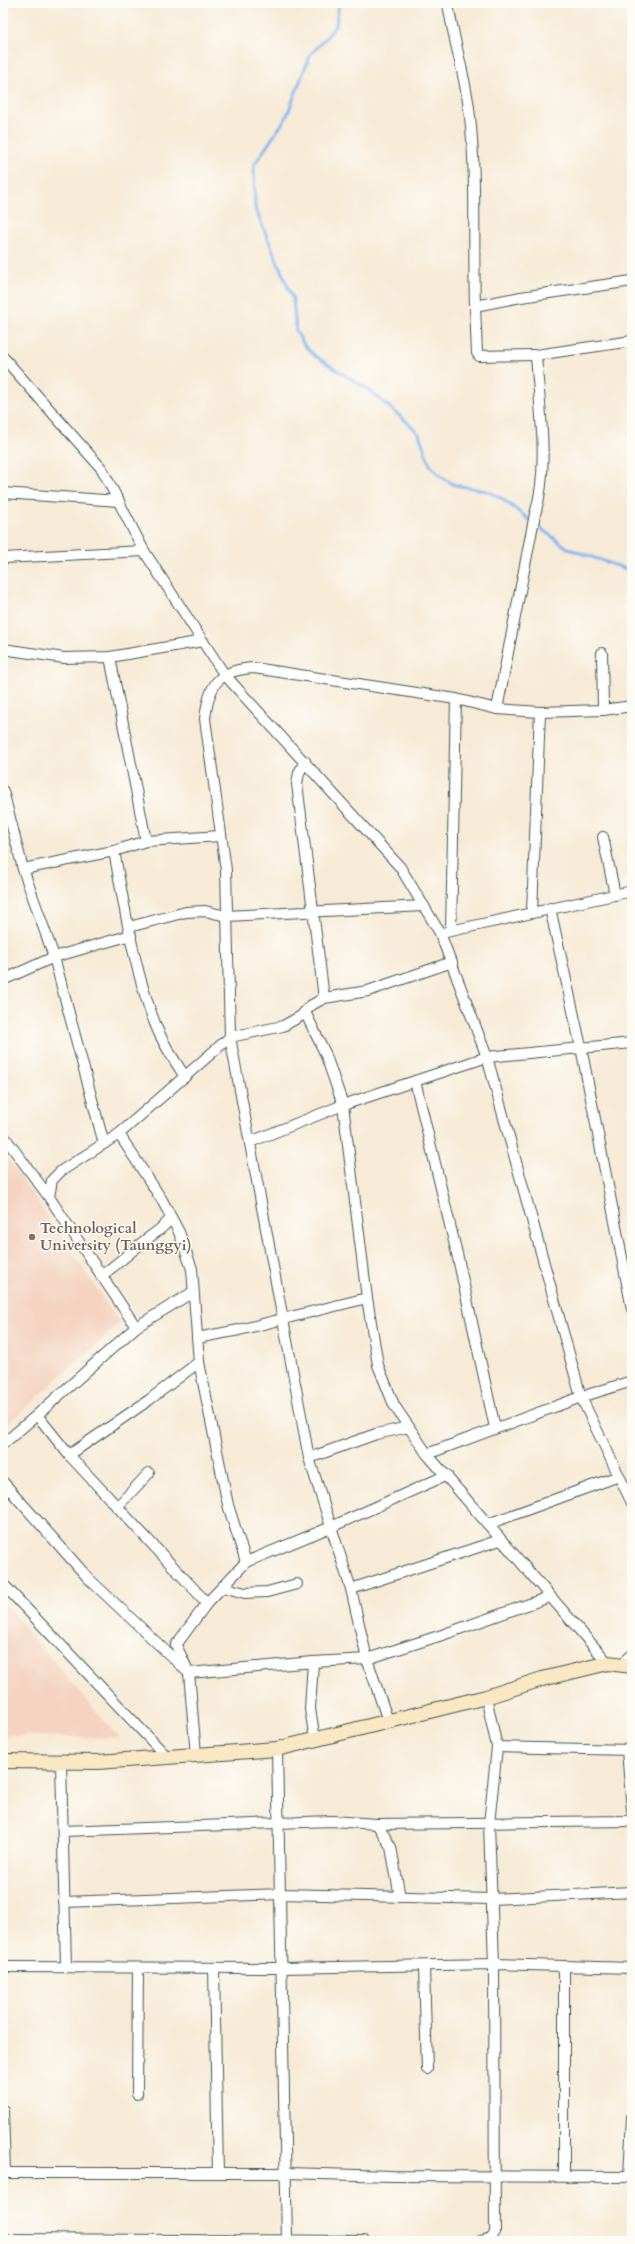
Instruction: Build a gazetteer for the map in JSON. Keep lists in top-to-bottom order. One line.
{"places":["Technological University (Taunggyi)"]}
